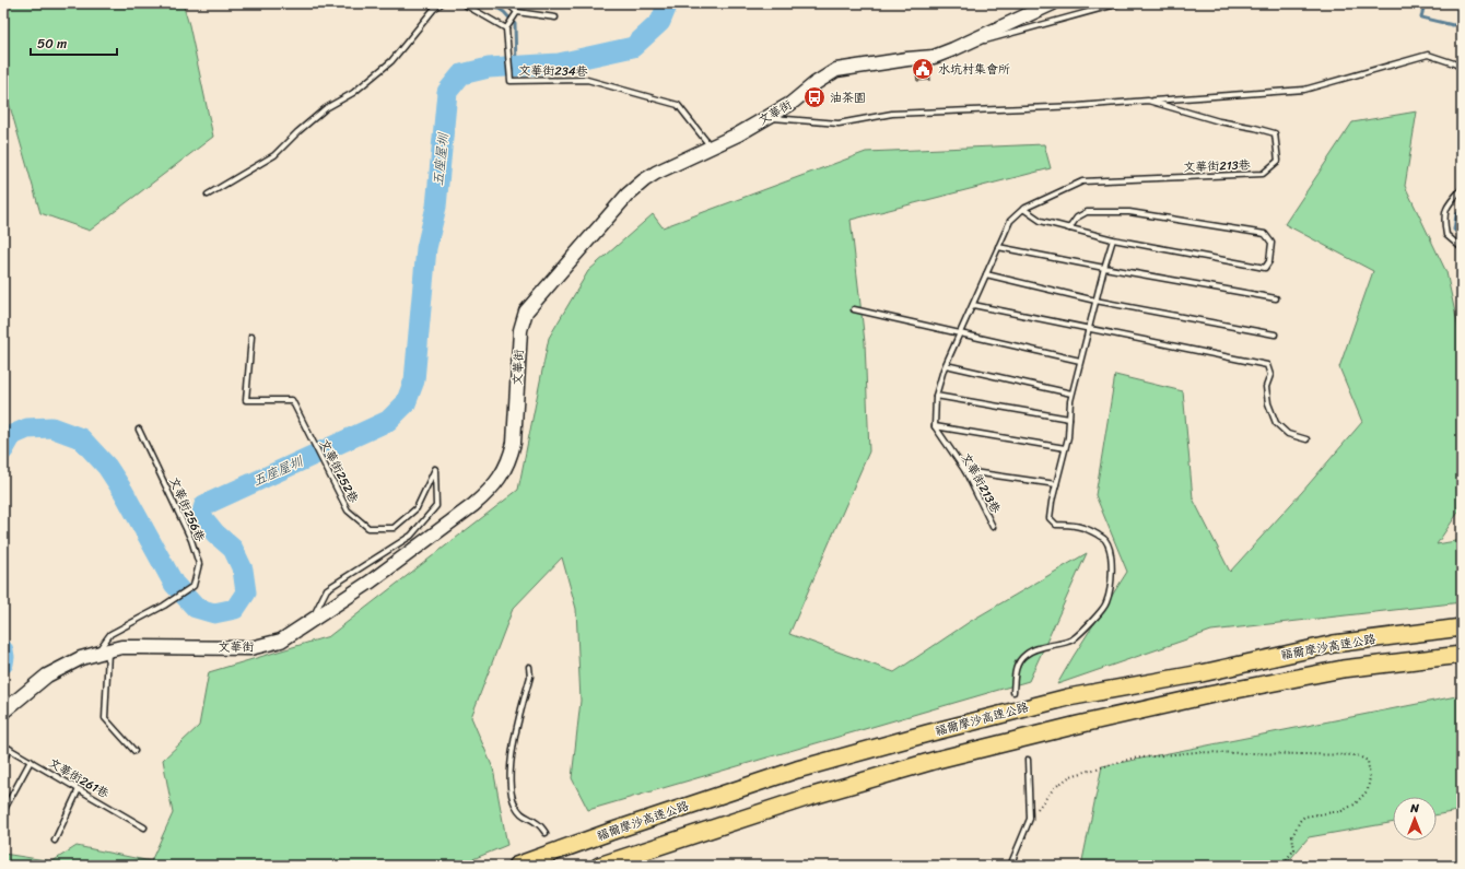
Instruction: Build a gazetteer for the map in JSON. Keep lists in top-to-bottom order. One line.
{"streets":{"highway":["福爾摩沙高速公路"],"street":["文華街"],"lane":["文華街234巷","文華街213巷","文華街252巷","文華街256巷","文華街261巷"]},"crossings":[["文華街234巷","文華街"],["文華街","文華街213巷"],["文華街","文華街252巷"],["文華街","文華街256巷"]],"water":["五座屋圳"],"places":{"public building":["水坑村集會所"],"bus stop":["油茶園"]},"scale_bar":"50 m","north":"top"}
